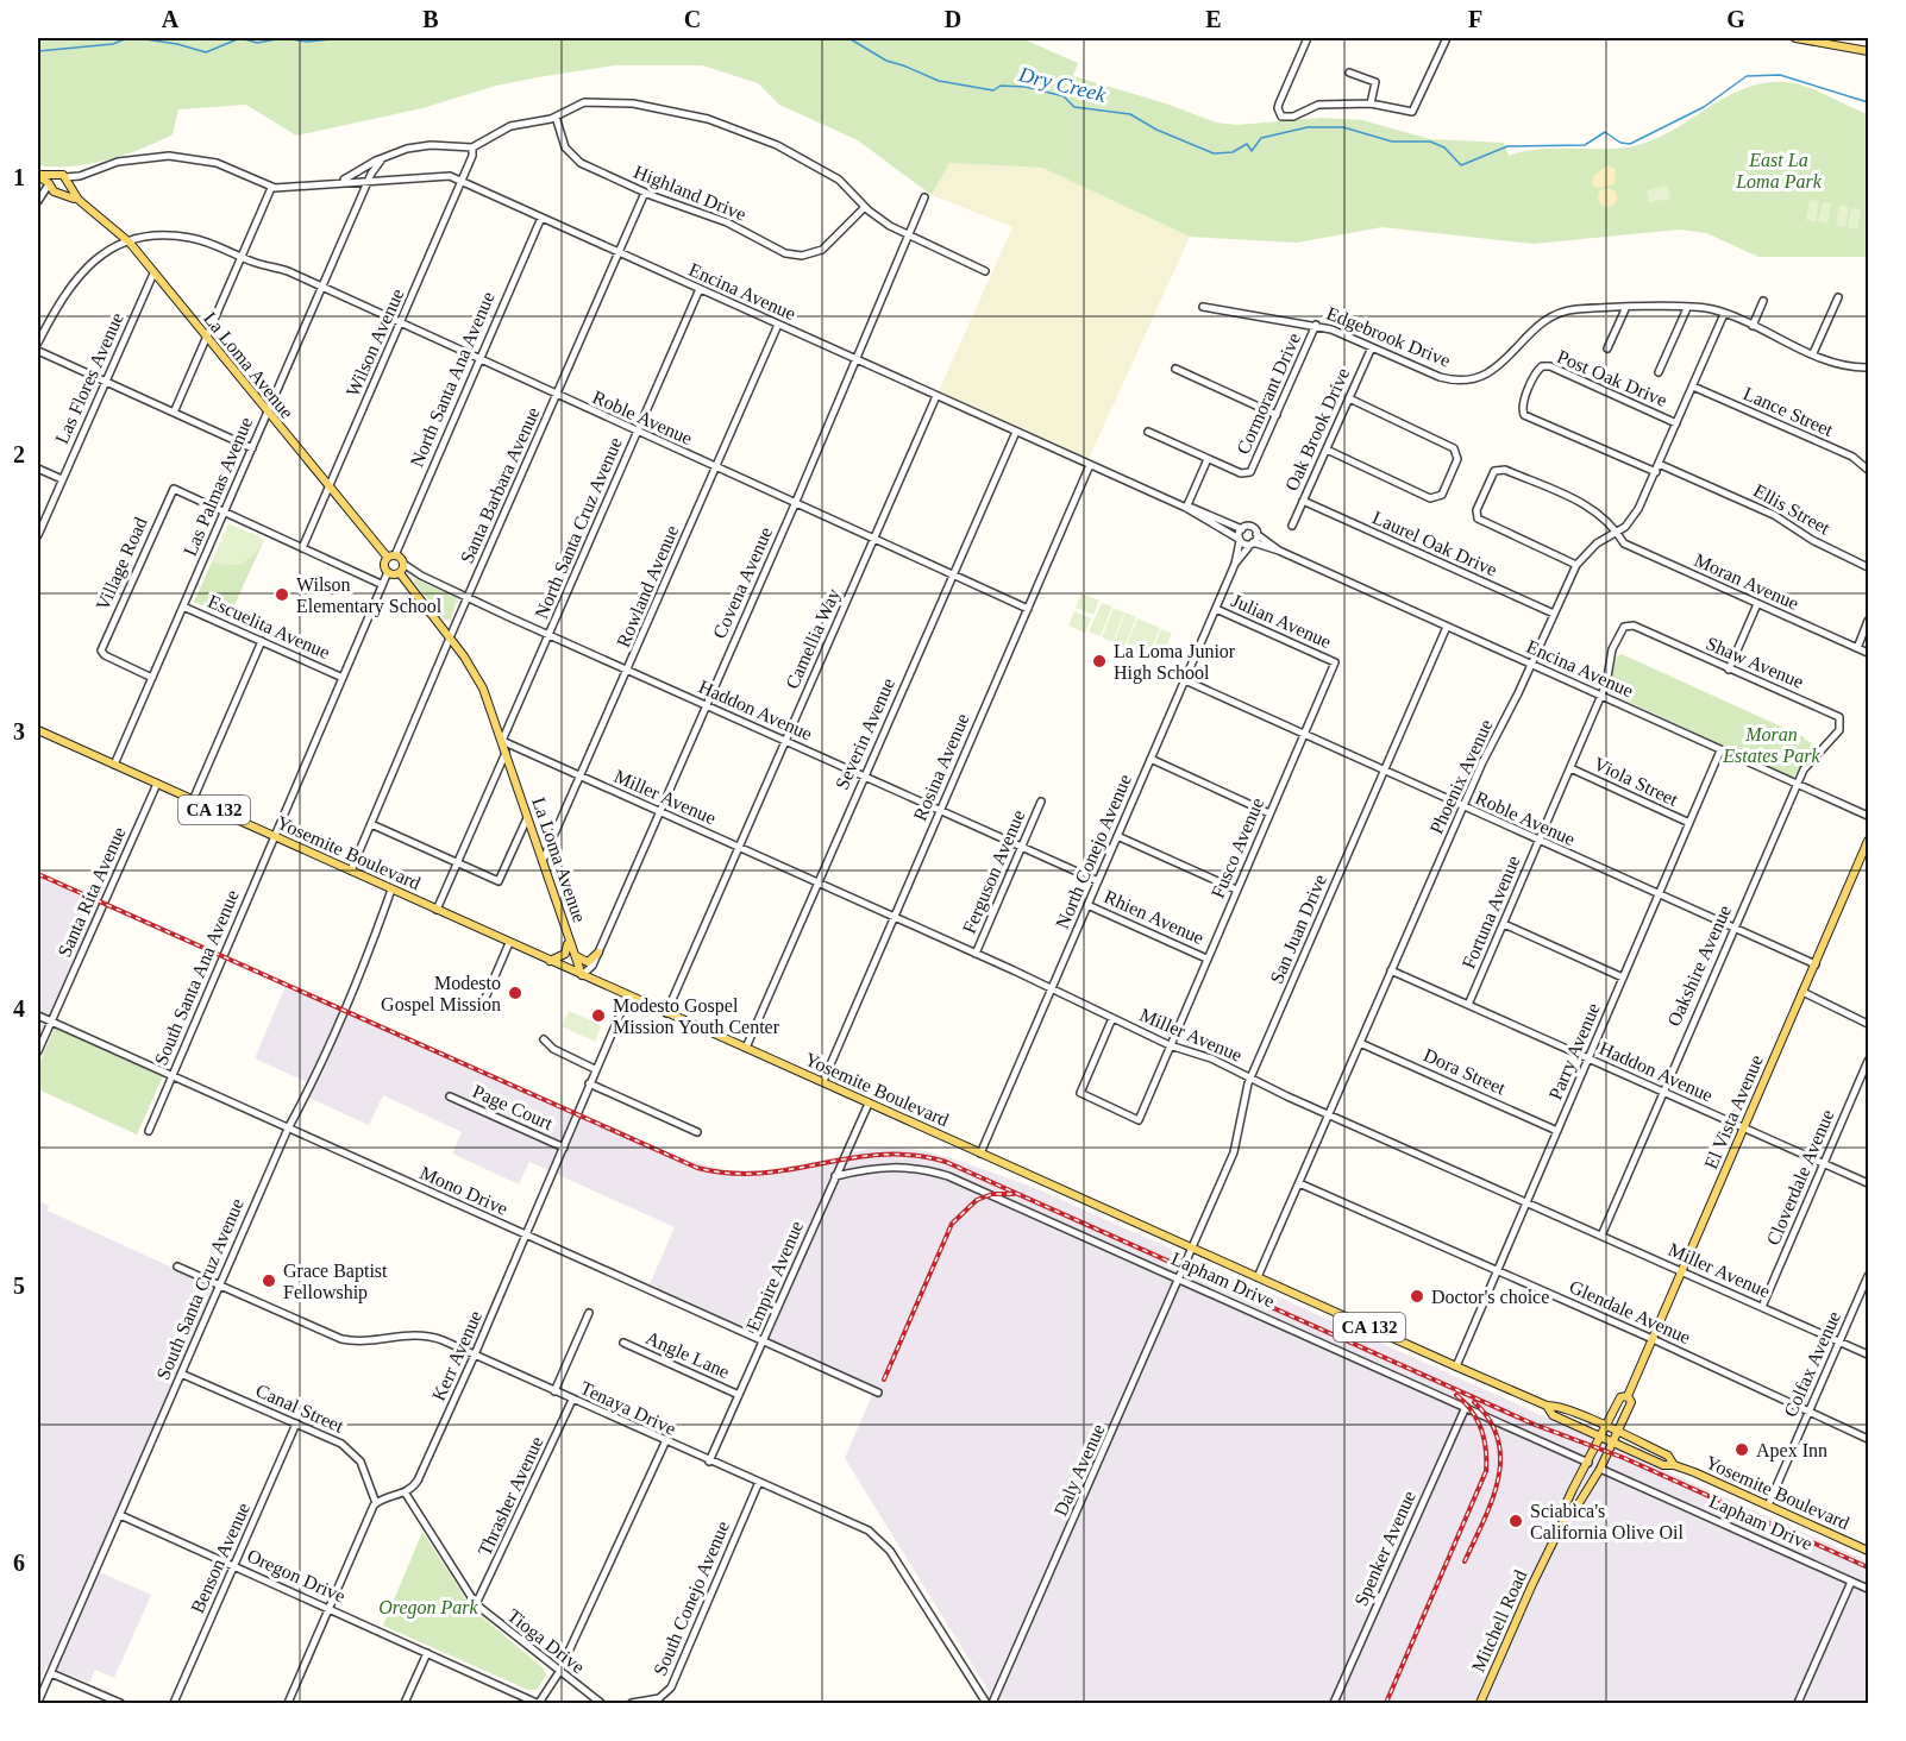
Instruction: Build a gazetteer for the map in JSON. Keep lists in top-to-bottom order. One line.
{"streets":{"main road":["La Loma Avenue","CA 132","Yosemite Boulevard","El Vista Avenue","Mitchell Road"],"street":["Highland Drive","Encina Avenue","Edgebrook Drive","Wilson Avenue","Las Flores Avenue","Post Oak Drive","North Santa Ana Avenue","Cormorant Drive","Lance Street","Roble Avenue","Oak Brook Drive","Santa Barbara Avenue","Las Palmas Avenue","Ellis Street","North Santa Cruz Avenue","Laurel Oak Drive","Village Road","Moran Avenue","Covena Avenue","Rowland Avenue","Julian Avenue","Escuelita Avenue","Camellia Way","Shaw Avenue","Haddon Avenue","Severin Avenue","Rosina Avenue","Phoenix Avenue","Viola Street","Miller Avenue","Fusco Avenue","North Conejo Avenue","Ferguson Avenue","Santa Rita Avenue","Fortuna Avenue","Rhien Avenue","San Juan Drive","Oakshire Avenue","South Santa Ana Avenue","Parry Avenue","Dora Street","Page Court","Cloverdale Avenue","Mono Drive","Empire Avenue","Lapham Drive","South Santa Cruz Avenue","Glendale Avenue","Angle Lane","Kerr Avenue","Colfax Avenue","Canal Street","Tenaya Drive","Daly Avenue","Thrasher Avenue","Spenker Avenue","Benson Avenue","Oregon Drive","South Conejo Avenue","Tioga Drive"]},"crossings":[["Highland Drive","Santa Barbara Avenue"],["Encina Avenue","Wilson Avenue"],["Encina Avenue","North Santa Ana Avenue"],["Encina Avenue","Santa Barbara Avenue"],["Encina Avenue","Las Palmas Avenue"],["Encina Avenue","North Santa Cruz Avenue"],["Encina Avenue","Covena Avenue"],["Encina Avenue","Rowland Avenue"],["Encina Avenue","Camellia Way"],["Encina Avenue","Severin Avenue"],["Encina Avenue","Rosina Avenue"],["Encina Avenue","Phoenix Avenue"],["Encina Avenue","North Conejo Avenue"],["Encina Avenue","Fortuna Avenue"],["Encina Avenue","San Juan Drive"],["Encina Avenue","Oakshire Avenue"],["Encina Avenue","Parry Avenue"],["Edgebrook Drive","Cormorant Drive"],["Edgebrook Drive","Oak Brook Drive"],["Edgebrook Drive","Phoenix Avenue"],["Wilson Avenue","La Loma Avenue"],["Wilson Avenue","Roble Avenue"],["La Loma Avenue","Las Flores Avenue"],["La Loma Avenue","North Santa Ana Avenue"],["La Loma Avenue","Roble Avenue"],["La Loma Avenue","Santa Barbara Avenue"],["La Loma Avenue","Las Palmas Avenue"],["La Loma Avenue","North Santa Cruz Avenue"],["La Loma Avenue","Covena Avenue"],["La Loma Avenue","Rowland Avenue"],["La Loma Avenue","Haddon Avenue"],["La Loma Avenue","Miller Avenue"],["La Loma Avenue","Yosemite Boulevard"],["Post Oak Drive","Phoenix Avenue"],["North Santa Ana Avenue","Roble Avenue"],["Lance Street","Phoenix Avenue"],["Roble Avenue","Santa Barbara Avenue"],["Roble Avenue","Las Palmas Avenue"],["Roble Avenue","North Santa Cruz Avenue"],["Roble Avenue","Covena Avenue"],["Roble Avenue","Rowland Avenue"],["Roble Avenue","Camellia Way"],["Roble Avenue","Severin Avenue"],["Roble Avenue","Rosina Avenue"],["Roble Avenue","Phoenix Avenue"],["Roble Avenue","Fusco Avenue"],["Roble Avenue","North Conejo Avenue"],["Roble Avenue","Fortuna Avenue"],["Roble Avenue","San Juan Drive"],["Roble Avenue","Oakshire Avenue"],["Roble Avenue","Parry Avenue"],["Roble Avenue","El Vista Avenue"],["Oak Brook Drive","Laurel Oak Drive"],["Santa Barbara Avenue","Haddon Avenue"],["Santa Barbara Avenue","Yosemite Boulevard"],["Las Palmas Avenue","Village Road"],["Las Palmas Avenue","Escuelita Avenue"],["Las Palmas Avenue","Yosemite Boulevard"],["Ellis Street","Phoenix Avenue"],["North Santa Cruz Avenue","Haddon Avenue"],["North Santa Cruz Avenue","Miller Avenue"],["Laurel Oak Drive","Phoenix Avenue"],["Moran Avenue","Phoenix Avenue"],["Covena Avenue","Haddon Avenue"],["Covena Avenue","Miller Avenue"],["Covena Avenue","Yosemite Boulevard"],["Rowland Avenue","Haddon Avenue"],["Rowland Avenue","Miller Avenue"],["Julian Avenue","Fusco Avenue"],["Julian Avenue","North Conejo Avenue"],["Camellia Way","Haddon Avenue"],["Camellia Way","Miller Avenue"],["Camellia Way","Yosemite Boulevard"],["Shaw Avenue","Fortuna Avenue"],["Shaw Avenue","Oakshire Avenue"],["Haddon Avenue","Severin Avenue"],["Haddon Avenue","Rosina Avenue"],["Haddon Avenue","Phoenix Avenue"],["Haddon Avenue","North Conejo Avenue"],["Haddon Avenue","Ferguson Avenue"],["Haddon Avenue","Fortuna Avenue"],["Haddon Avenue","Oakshire Avenue"],["Haddon Avenue","Parry Avenue"],["Haddon Avenue","El Vista Avenue"],["Haddon Avenue","Cloverdale Avenue"],["Severin Avenue","Miller Avenue"],["Severin Avenue","Yosemite Boulevard"],["Rosina Avenue","Miller Avenue"],["Rosina Avenue","Yosemite Boulevard"],["Phoenix Avenue","Miller Avenue"],["Phoenix Avenue","Yosemite Boulevard"],["Phoenix Avenue","Dora Street"],["Phoenix Avenue","Glendale Avenue"],["Viola Street","Fortuna Avenue"],["Viola Street","Parry Avenue"],["Miller Avenue","Fusco Avenue"],["Miller Avenue","North Conejo Avenue"],["Miller Avenue","Ferguson Avenue"],["Miller Avenue","San Juan Drive"],["Miller Avenue","Oakshire Avenue"],["Miller Avenue","Parry Avenue"],["Miller Avenue","El Vista Avenue"],["Miller Avenue","Cloverdale Avenue"],["Miller Avenue","Colfax Avenue"],["Fusco Avenue","Rhien Avenue"],["North Conejo Avenue","Yosemite Boulevard"],["North Conejo Avenue","Rhien Avenue"],["Yosemite Boulevard","Santa Rita Avenue"],["Yosemite Boulevard","San Juan Drive"],["Yosemite Boulevard","South Santa Ana Avenue"],["Yosemite Boulevard","Parry Avenue"],["Yosemite Boulevard","El Vista Avenue"],["Yosemite Boulevard","Empire Avenue"],["Yosemite Boulevard","South Santa Cruz Avenue"],["Yosemite Boulevard","Kerr Avenue"],["Yosemite Boulevard","Colfax Avenue"],["Yosemite Boulevard","Daly Avenue"],["Yosemite Boulevard","Mitchell Road"],["Santa Rita Avenue","Mono Drive"],["San Juan Drive","Daly Avenue"],["South Santa Ana Avenue","Mono Drive"],["Parry Avenue","Dora Street"],["Parry Avenue","Glendale Avenue"],["Page Court","Kerr Avenue"],["El Vista Avenue","Glendale Avenue"],["El Vista Avenue","Mitchell Road"],["Mono Drive","Empire Avenue"],["Mono Drive","South Santa Cruz Avenue"],["Mono Drive","Kerr Avenue"],["Empire Avenue","Lapham Drive"],["Empire Avenue","Angle Lane"],["Empire Avenue","Tenaya Drive"],["Lapham Drive","Daly Avenue"],["Lapham Drive","Spenker Avenue"],["Lapham Drive","Mitchell Road"],["South Santa Cruz Avenue","Canal Street"],["South Santa Cruz Avenue","Tenaya Drive"],["South Santa Cruz Avenue","Oregon Drive"],["Glendale Avenue","Colfax Avenue"],["Kerr Avenue","Tenaya Drive"],["Kerr Avenue","Tioga Drive"],["Canal Street","Benson Avenue"],["Tenaya Drive","Daly Avenue"],["Tenaya Drive","Thrasher Avenue"],["Tenaya Drive","South Conejo Avenue"],["Thrasher Avenue","Tioga Drive"],["Benson Avenue","Oregon Drive"]],"water":["Dry Creek"],"parks":["East La Loma Park","Moran Estates Park","Oregon Park"],"places":["Wilson Elementary School","La Loma Junior High School","Modesto Gospel Mission","Modesto Gospel Mission Youth Center","Grace Baptist Fellowship","Doctor's choice","Apex Inn","Sciabica's California Olive Oil"],"grid":{"columns":["A","B","C","D","E","F","G"],"rows":["1","2","3","4","5","6"]}}
